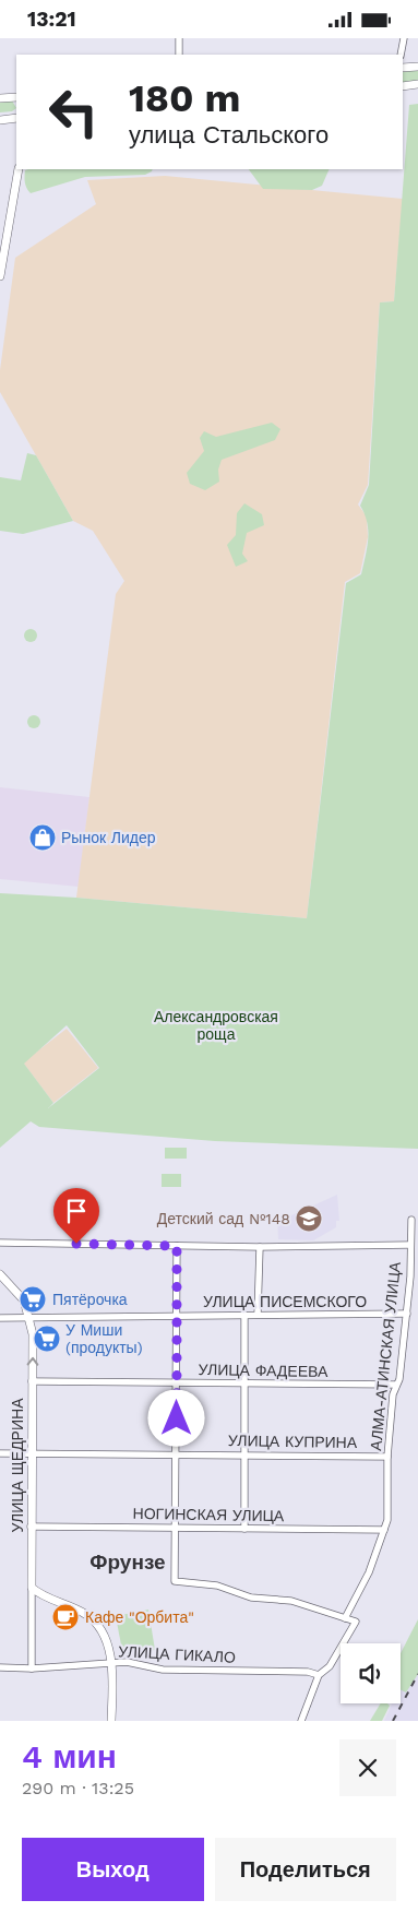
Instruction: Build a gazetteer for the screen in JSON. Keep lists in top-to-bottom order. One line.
{"streets":{"main road":["УЛИЦА ЩЕДРИНА"],"street":["УЛИЦА ПИСЕМСКОГО","АЛМА-АТИНСКАЯ УЛИЦА","УЛИЦА ФАДЕЕВА","УЛИЦА КУПРИНА","НОГИНСКАЯ УЛИЦА","УЛИЦА ГИКАЛО"]},"crossings":[["УЛИЦА ПИСЕМСКОГО","АЛМА-АТИНСКАЯ УЛИЦА"],["УЛИЦА ПИСЕМСКОГО","УЛИЦА ЩЕДРИНА"],["АЛМА-АТИНСКАЯ УЛИЦА","УЛИЦА ФАДЕЕВА"],["АЛМА-АТИНСКАЯ УЛИЦА","УЛИЦА КУПРИНА"],["АЛМА-АТИНСКАЯ УЛИЦА","НОГИНСКАЯ УЛИЦА"],["УЛИЦА ФАДЕЕВА","УЛИЦА ЩЕДРИНА"],["УЛИЦА КУПРИНА","УЛИЦА ЩЕДРИНА"],["УЛИЦА ЩЕДРИНА","НОГИНСКАЯ УЛИЦА"],["УЛИЦА ЩЕДРИНА","УЛИЦА ГИКАЛО"]],"districts":["Фрунзе"],"parks":["Александровская роща"],"places":{"shop":["Рынок Лидер"],"school or university":["Детский сад №148"],"supermarket":["Пятёрочка","У Миши (продукты)"],"cafe":["Кафе \"Орбита\""]},"page":{"status":"13:21","turn":["180 m","улица Стальского"],"heading":["4 мин","290 m · 13:25"],"buttons":["Выход","Поделиться"]}}
